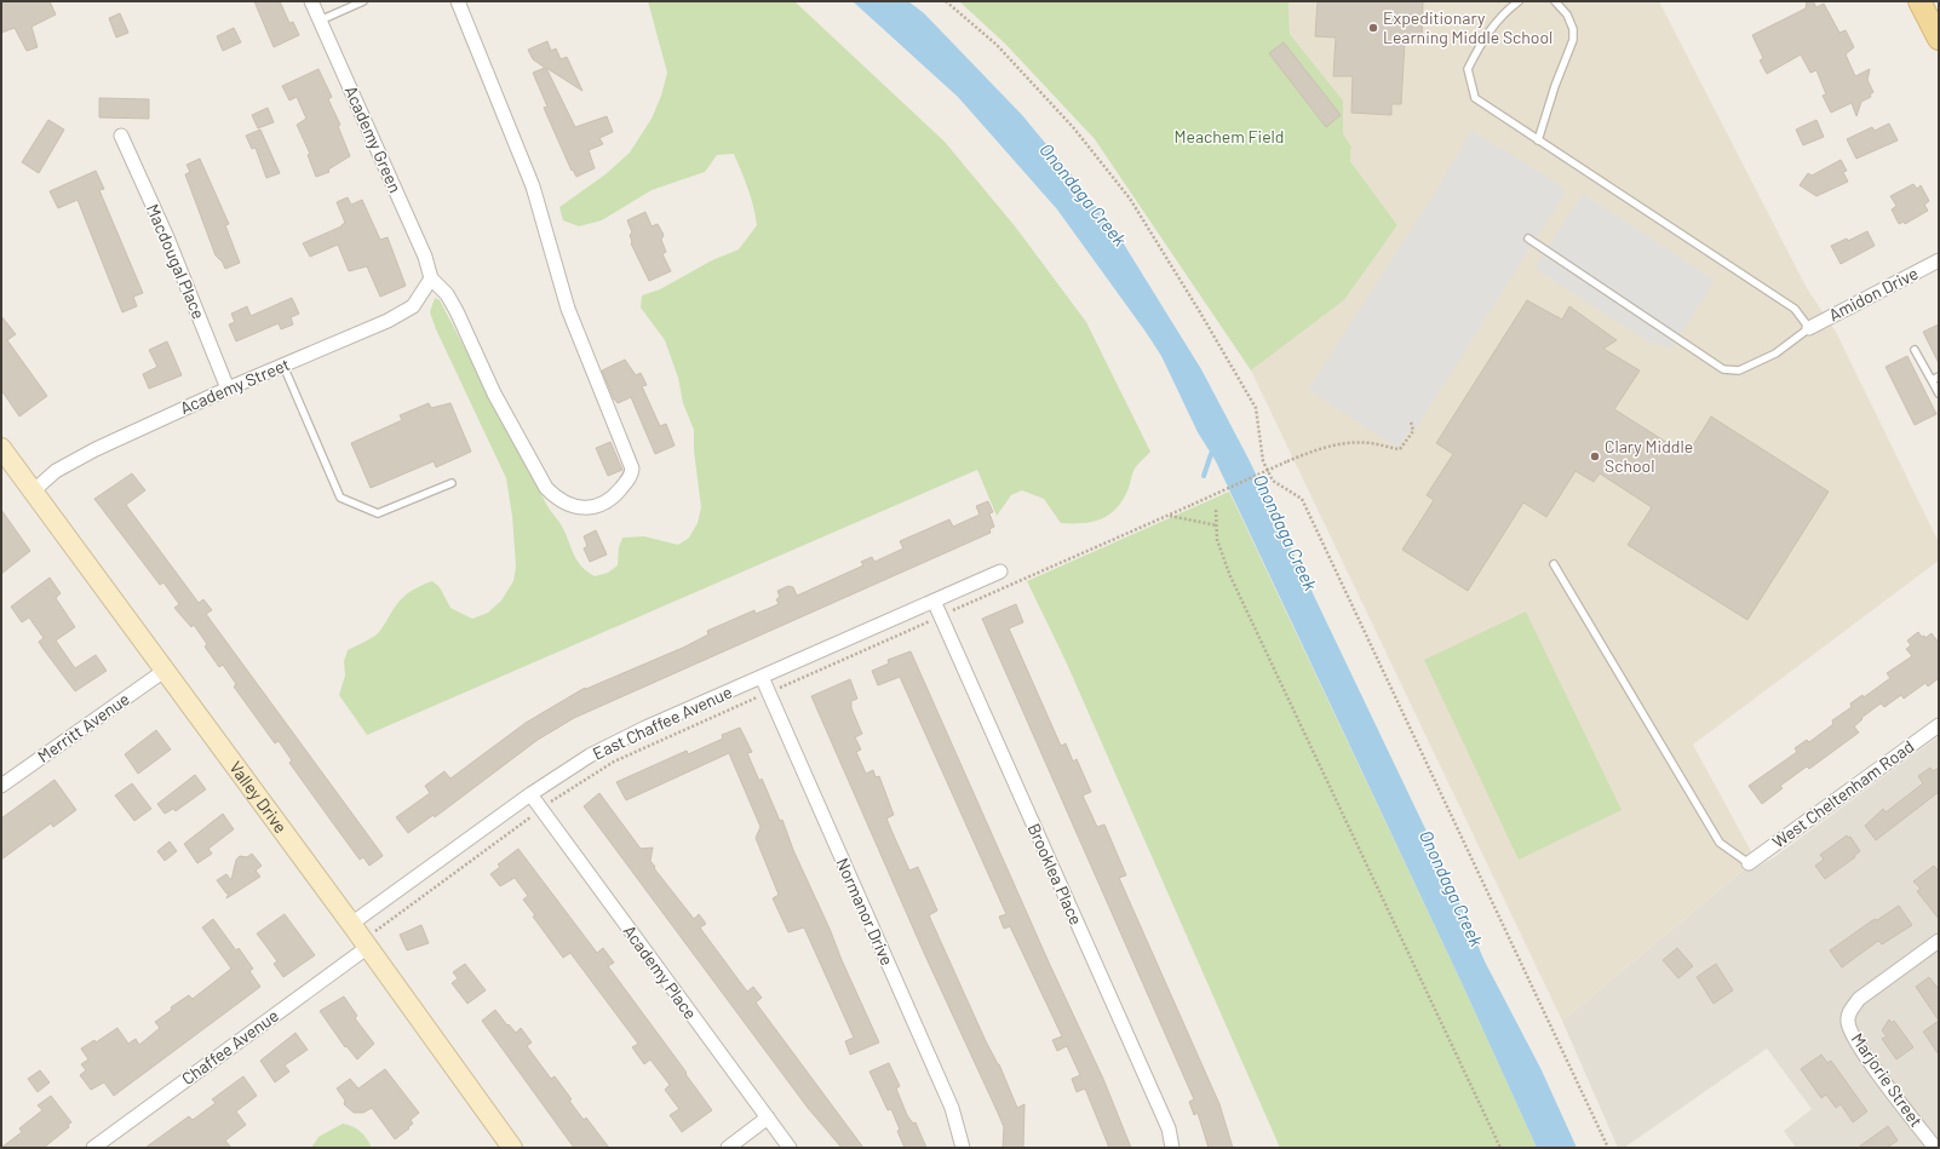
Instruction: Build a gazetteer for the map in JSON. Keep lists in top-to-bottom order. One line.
{"streets":{"main road":["Valley Drive"],"street":["Academy Green","Macdougal Place","Amidon Drive","Academy Street","East Chaffee Avenue","Merritt Avenue","West Cheltenham Road","Brooklea Place","Normanor Drive","Academy Place","Chaffee Avenue","Marjorie Street"]},"crossings":[["Academy Green","Academy Street"],["Macdougal Place","Academy Street"],["Academy Street","Valley Drive"],["East Chaffee Avenue","Valley Drive"],["East Chaffee Avenue","Brooklea Place"],["East Chaffee Avenue","Normanor Drive"],["East Chaffee Avenue","Academy Place"],["Merritt Avenue","Valley Drive"],["Valley Drive","Chaffee Avenue"]],"water":["Onondaga Creek"],"parks":["Meachem Field"],"places":["Expeditionary Learning Middle School","Clary Middle School"]}
